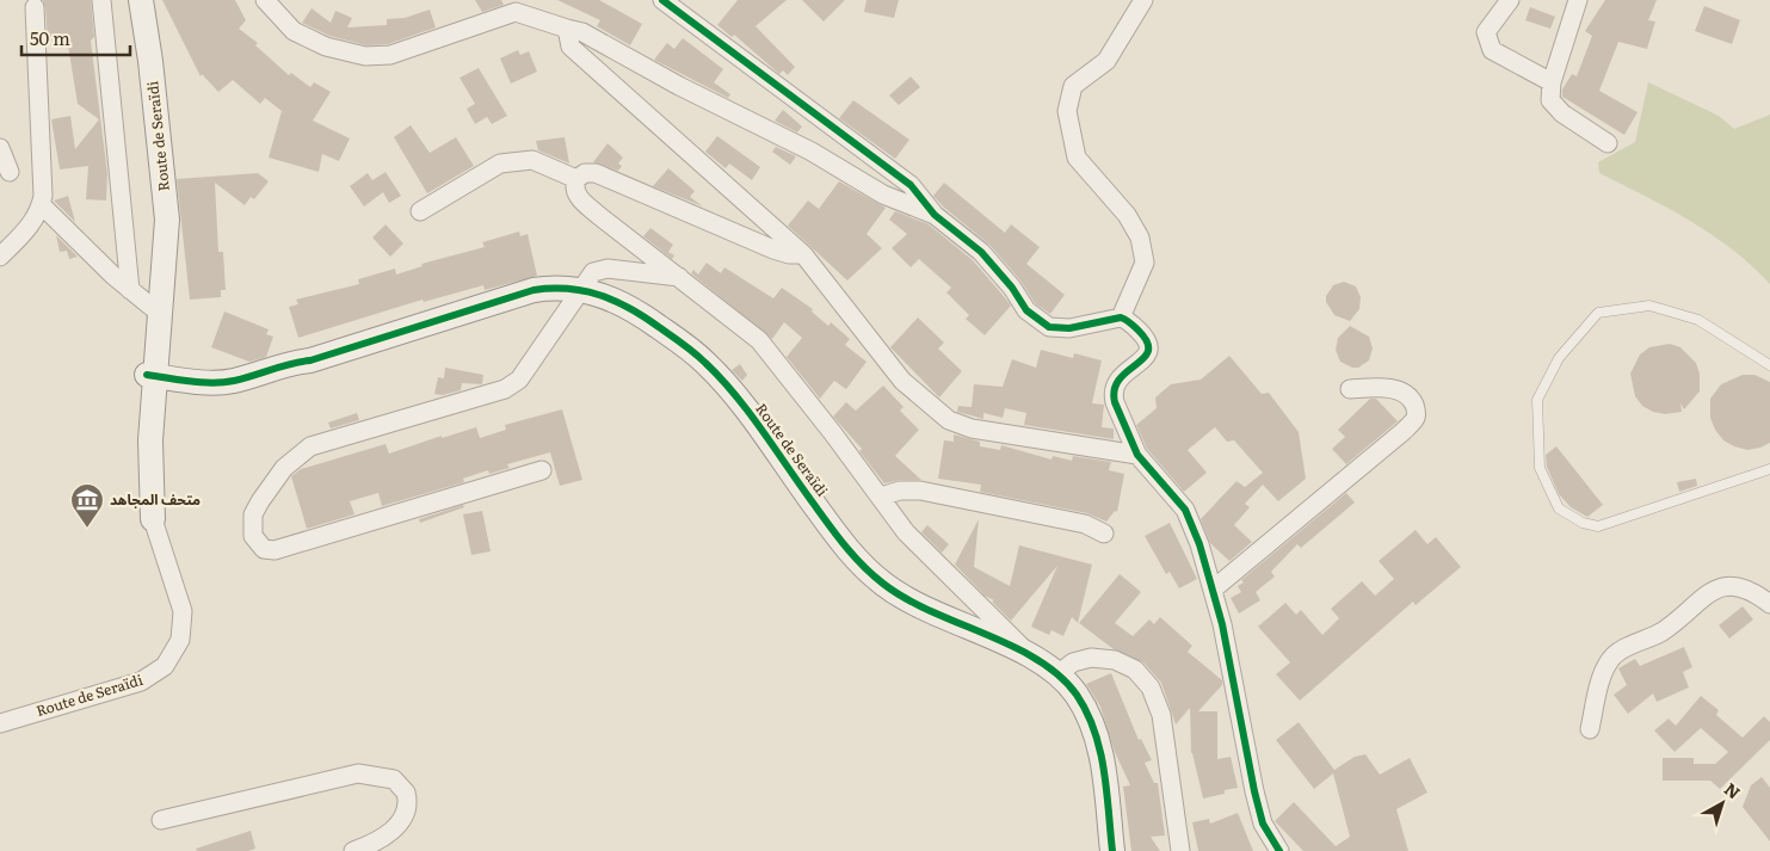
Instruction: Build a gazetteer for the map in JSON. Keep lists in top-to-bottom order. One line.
{"streets":{"street":["Route de Seraïdi"]},"places":{"museum":["متحف المجاهد"]},"scale_bar":"50 m","north":"top right"}
